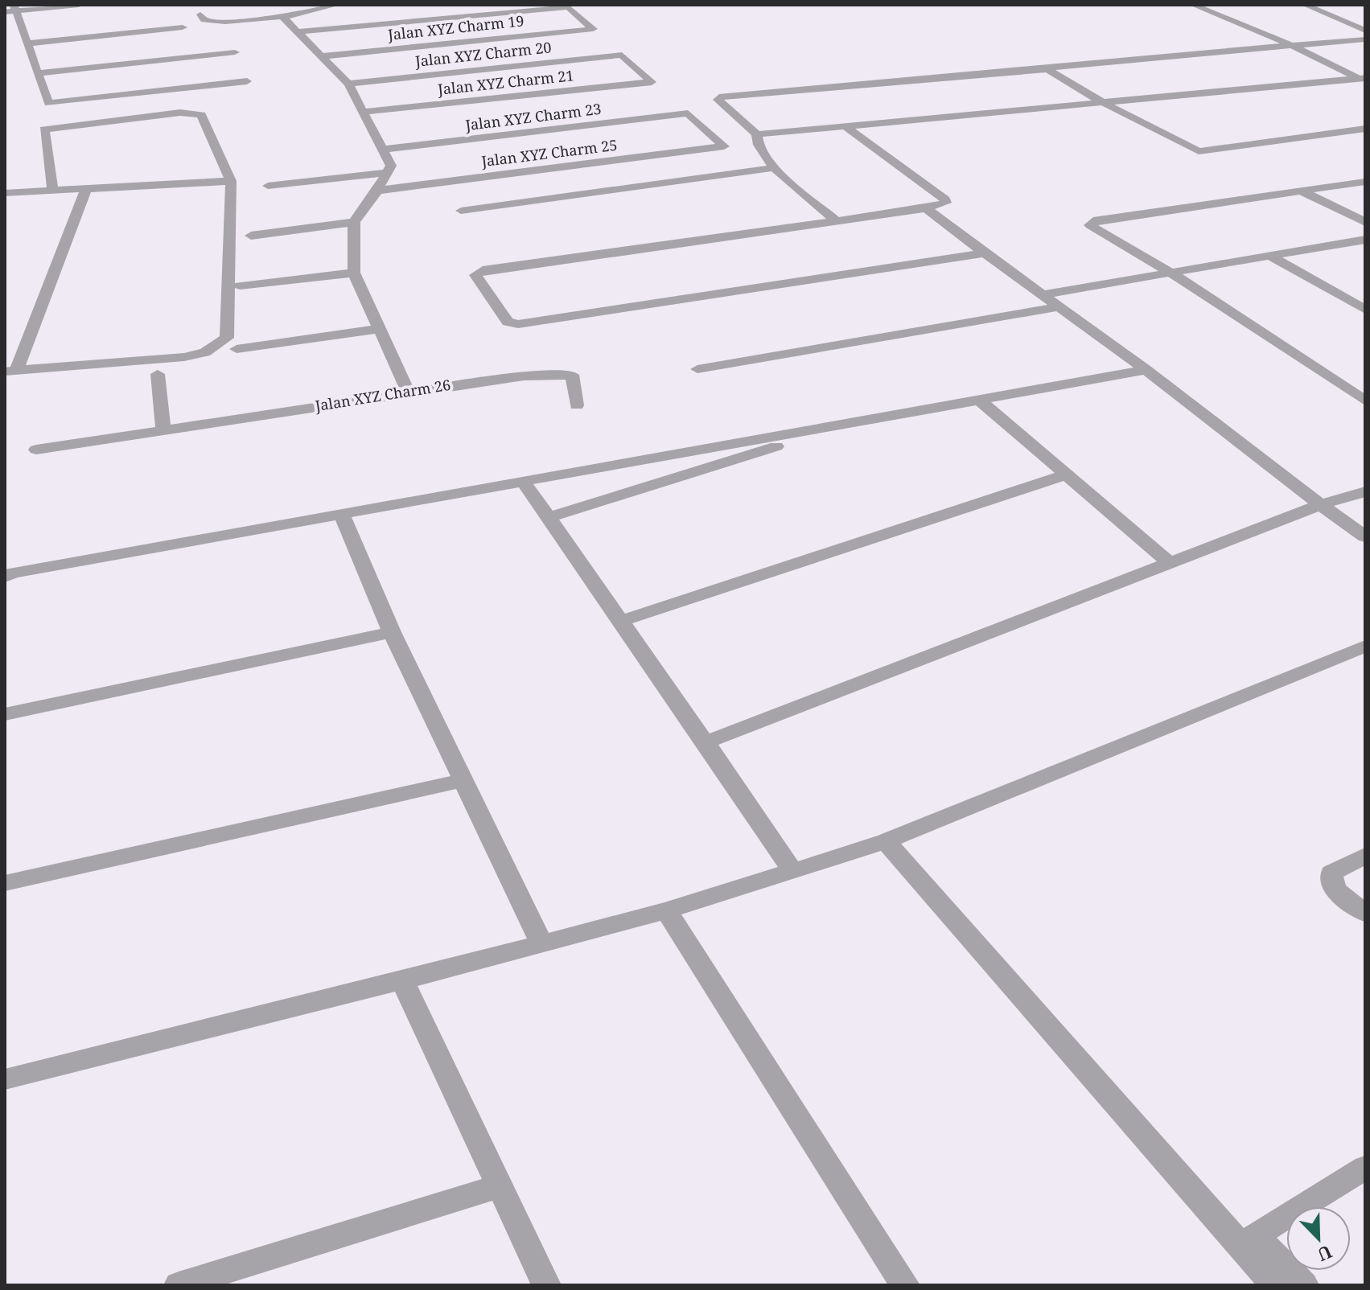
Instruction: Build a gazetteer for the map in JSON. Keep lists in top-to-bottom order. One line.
{"streets":{"street":["Jalan XYZ Charm 19","Jalan XYZ Charm 20","Jalan XYZ Charm 21","Jalan XYZ Charm 23","Jalan XYZ Charm 25","Jalan XYZ Charm 26"]},"crossings":[["Jalan XYZ Charm 20","Jalan XYZ Charm 21"],["Jalan XYZ Charm 23","Jalan XYZ Charm 25"]],"north":"bottom right"}
